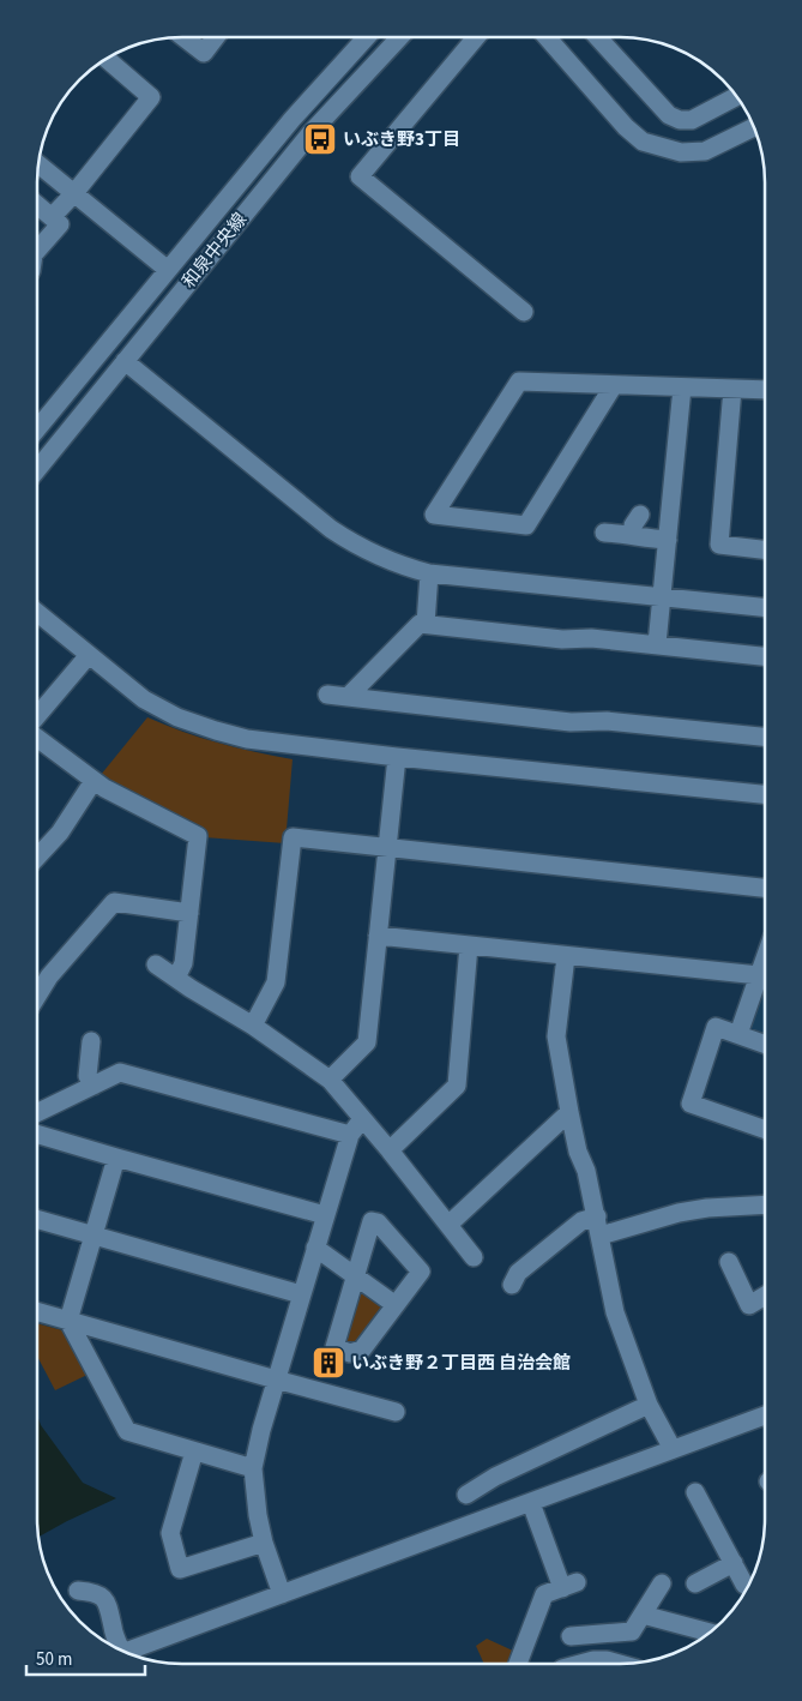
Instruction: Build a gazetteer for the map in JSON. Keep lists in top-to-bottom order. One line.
{"streets":{"street":["和泉中央線"]},"places":{"bus stop":["いぶき野3丁目"],"building":["いぶき野２丁目西 自治会館"]},"scale_bar":"50 m"}
